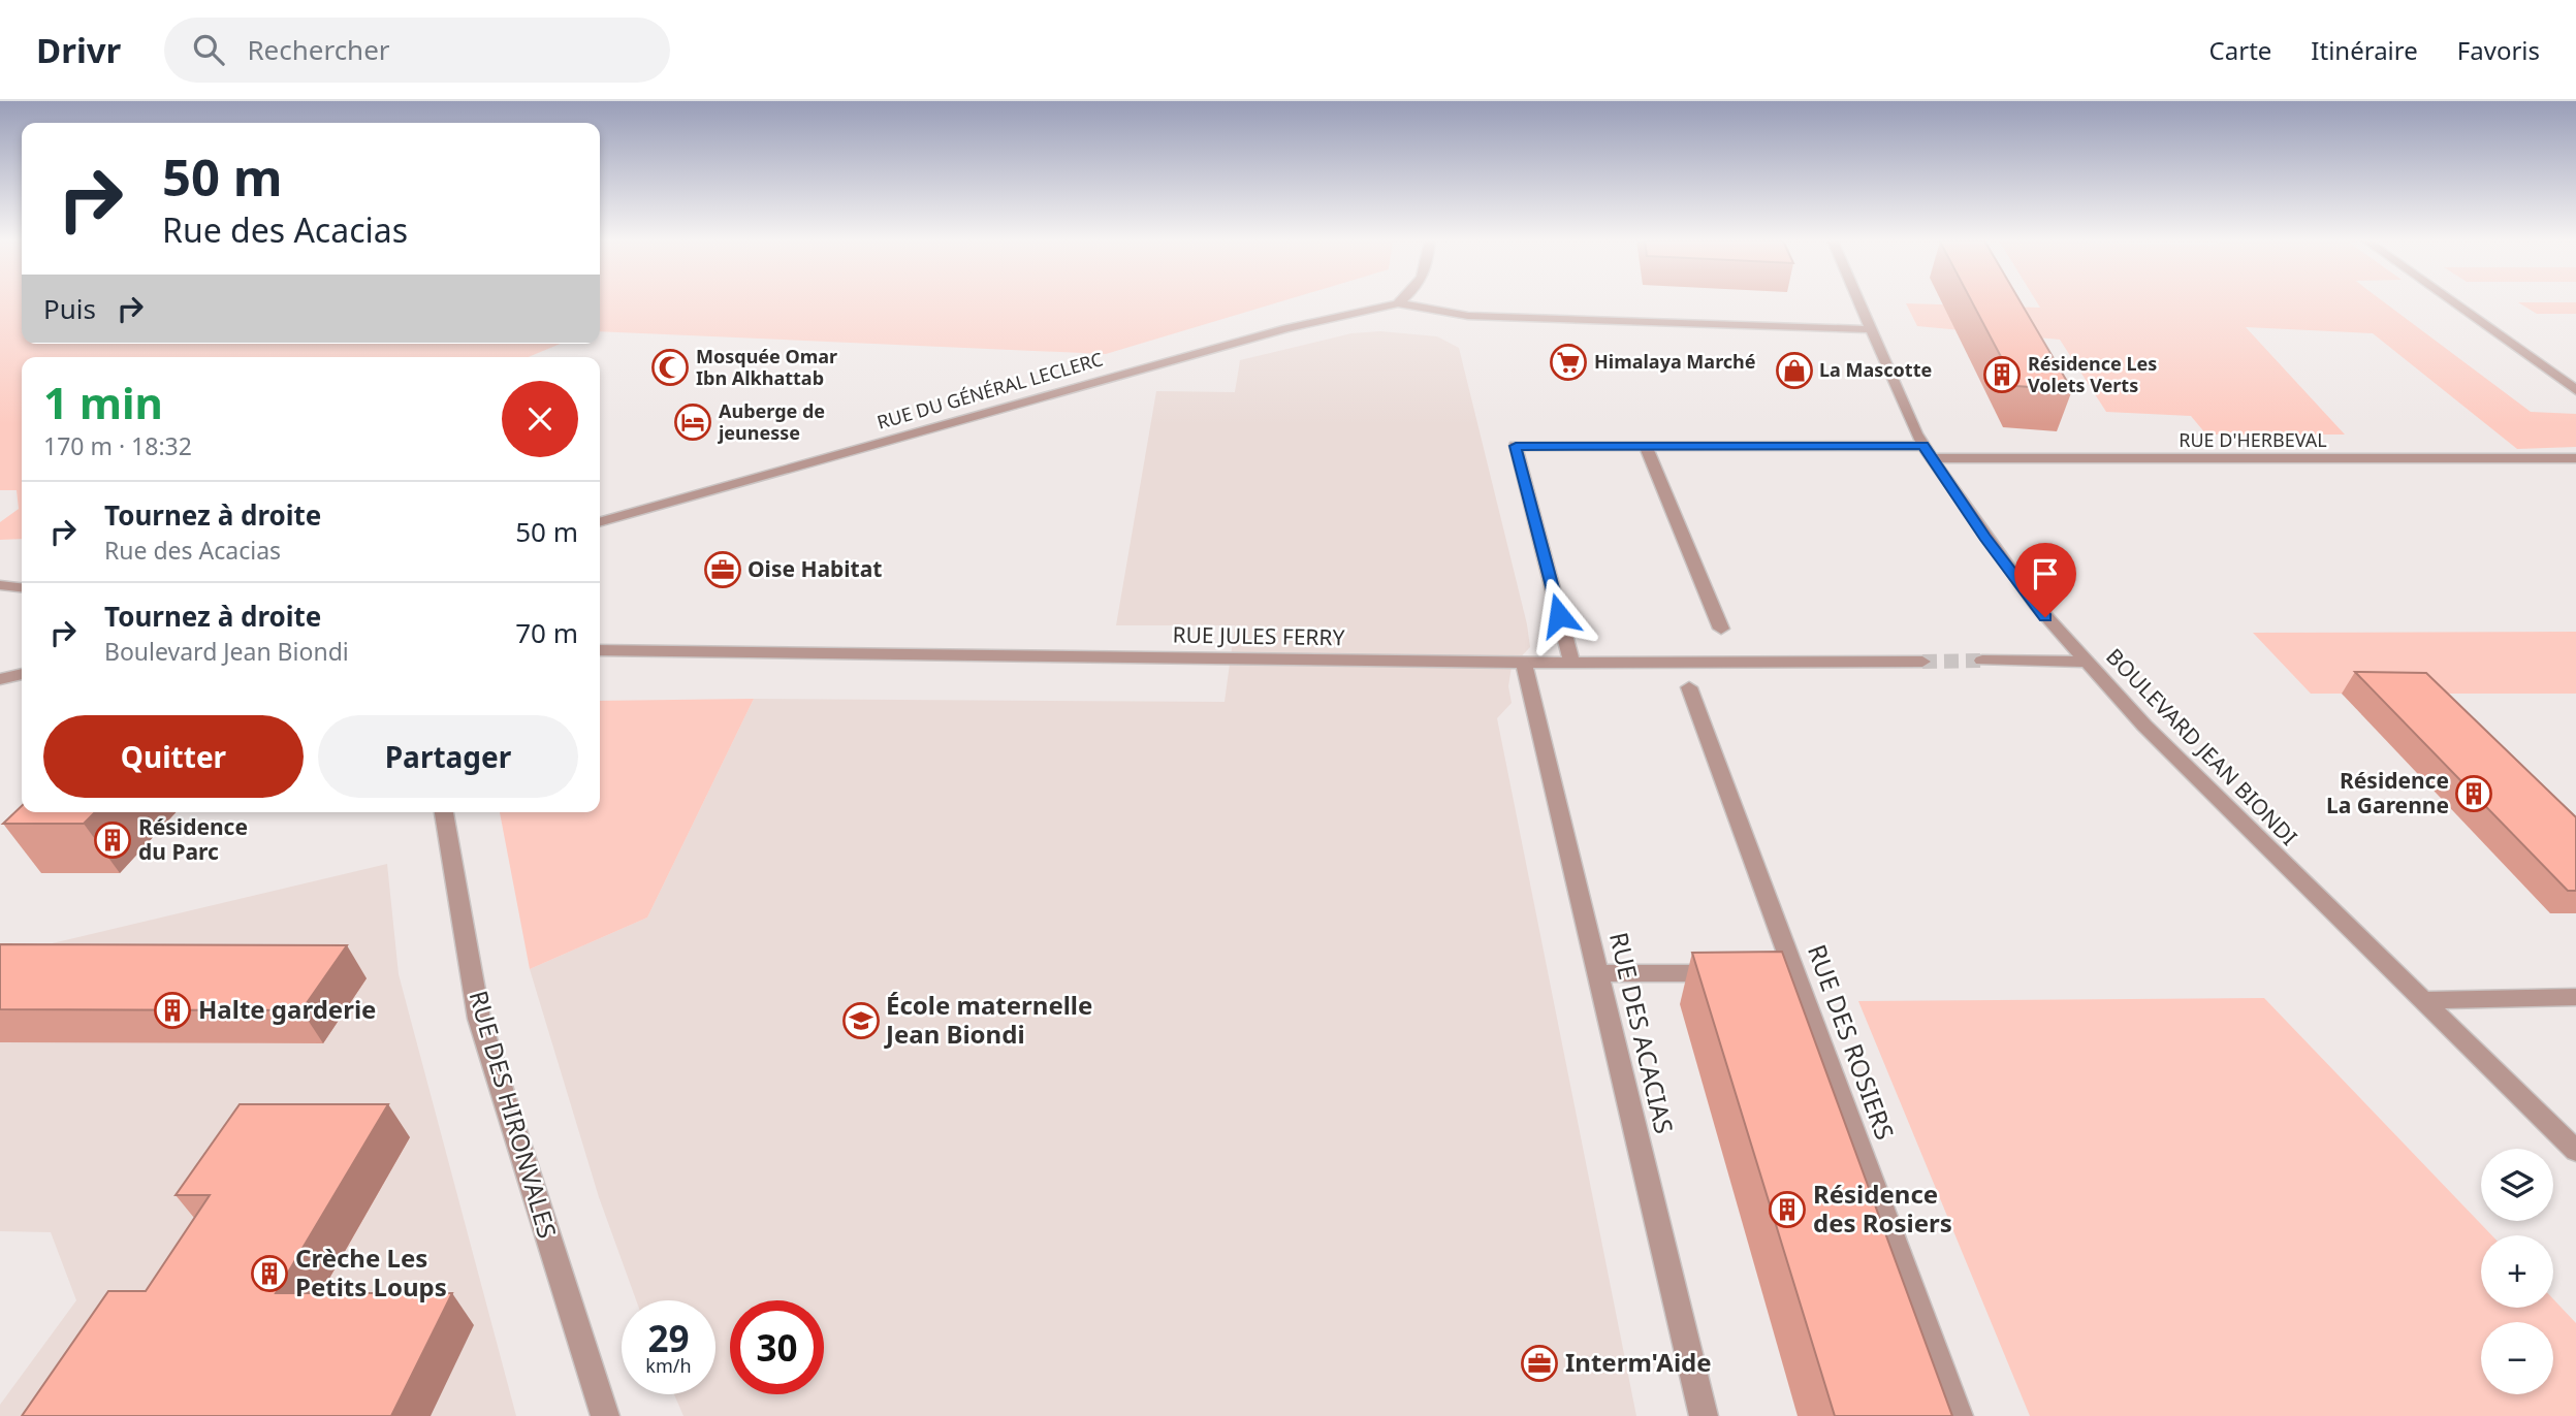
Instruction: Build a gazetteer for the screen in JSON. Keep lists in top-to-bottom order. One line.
{"streets":{"street":["RUE DU GÉNÉRAL LECLERC","RUE D'HERBEVAL","RUE JULES FERRY","BOULEVARD JEAN BIONDI","RUE DES ACACIAS","RUE DES ROSIERS","RUE DES HIRONVALES"]},"crossings":[["RUE D'HERBEVAL","BOULEVARD JEAN BIONDI"],["RUE JULES FERRY","RUE DES ACACIAS"]],"places":{"supermarket":["Himalaya Marché"],"mosque":["Mosquée Omar Ibn Alkhattab"],"shop":["La Mascotte"],"building":["Résidence Les Volets Verts","Résidence La Garenne","Résidence du Parc","Halte garderie","Résidence des Rosiers","Crèche Les Petits Loups"],"hotel":["Auberge de jeunesse"],"office":["Oise Habitat","Interm'Aide"],"school or university":["École maternelle Jean Biondi"]},"page":{"header":"Drivr","search":"Rechercher","nav":["Carte","Itinéraire","Favoris"],"turn":["50 m","Rue des Acacias"],"then":"Puis","heading":["1 min","170 m · 18:32"],"list":[{"name":"Tournez à droite","note":"Rue des Acacias","value":"50 m"},{"name":"Tournez à droite","note":"Boulevard Jean Biondi","value":"70 m"}],"buttons":["Quitter","Partager"],"map_buttons":["+","−"],"speed":"29 km/h","limit":"30"}}
